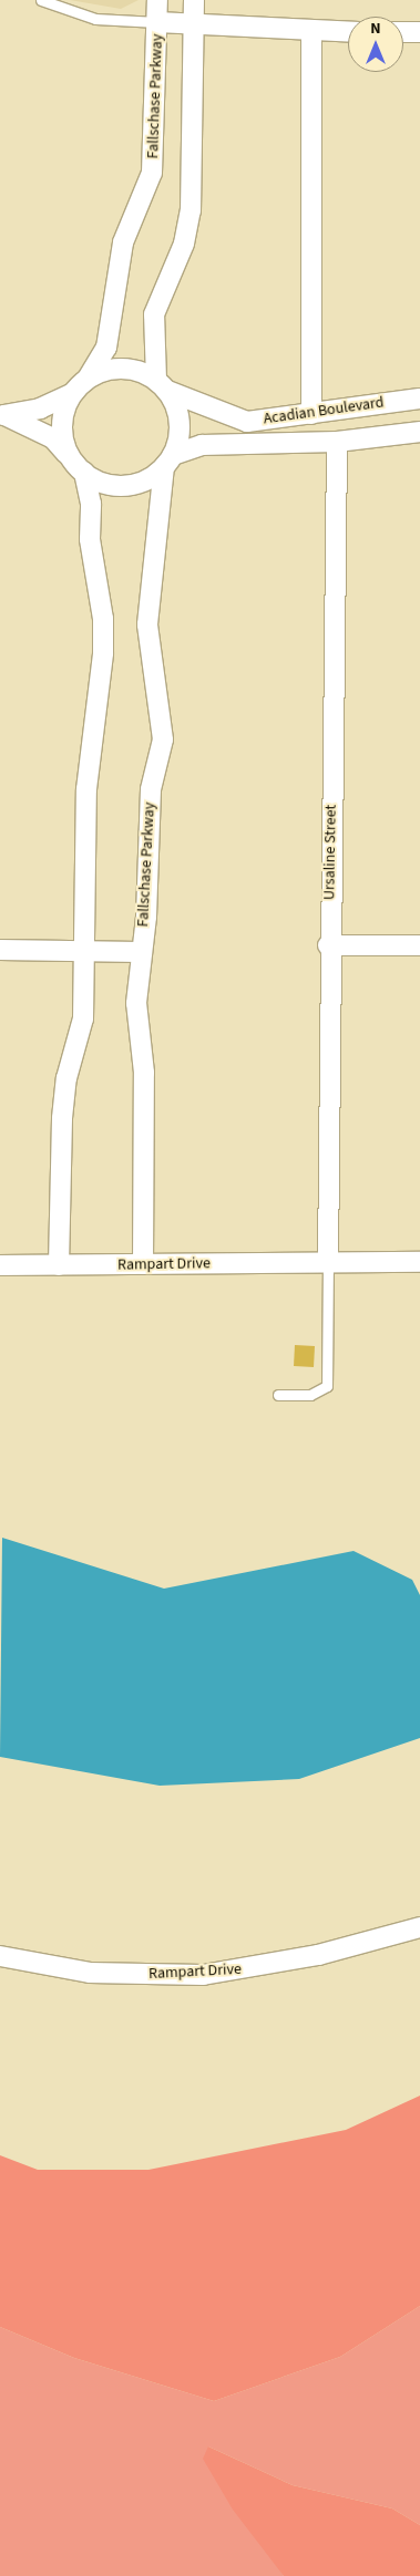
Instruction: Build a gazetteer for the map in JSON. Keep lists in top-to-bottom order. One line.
{"streets":{"street":["Fallschase Parkway","Acadian Boulevard","Ursaline Street","Rampart Drive"]},"crossings":[["Fallschase Parkway","Acadian Boulevard"],["Fallschase Parkway","Rampart Drive"],["Acadian Boulevard","Ursaline Street"],["Ursaline Street","Rampart Drive"]],"north":"top"}
